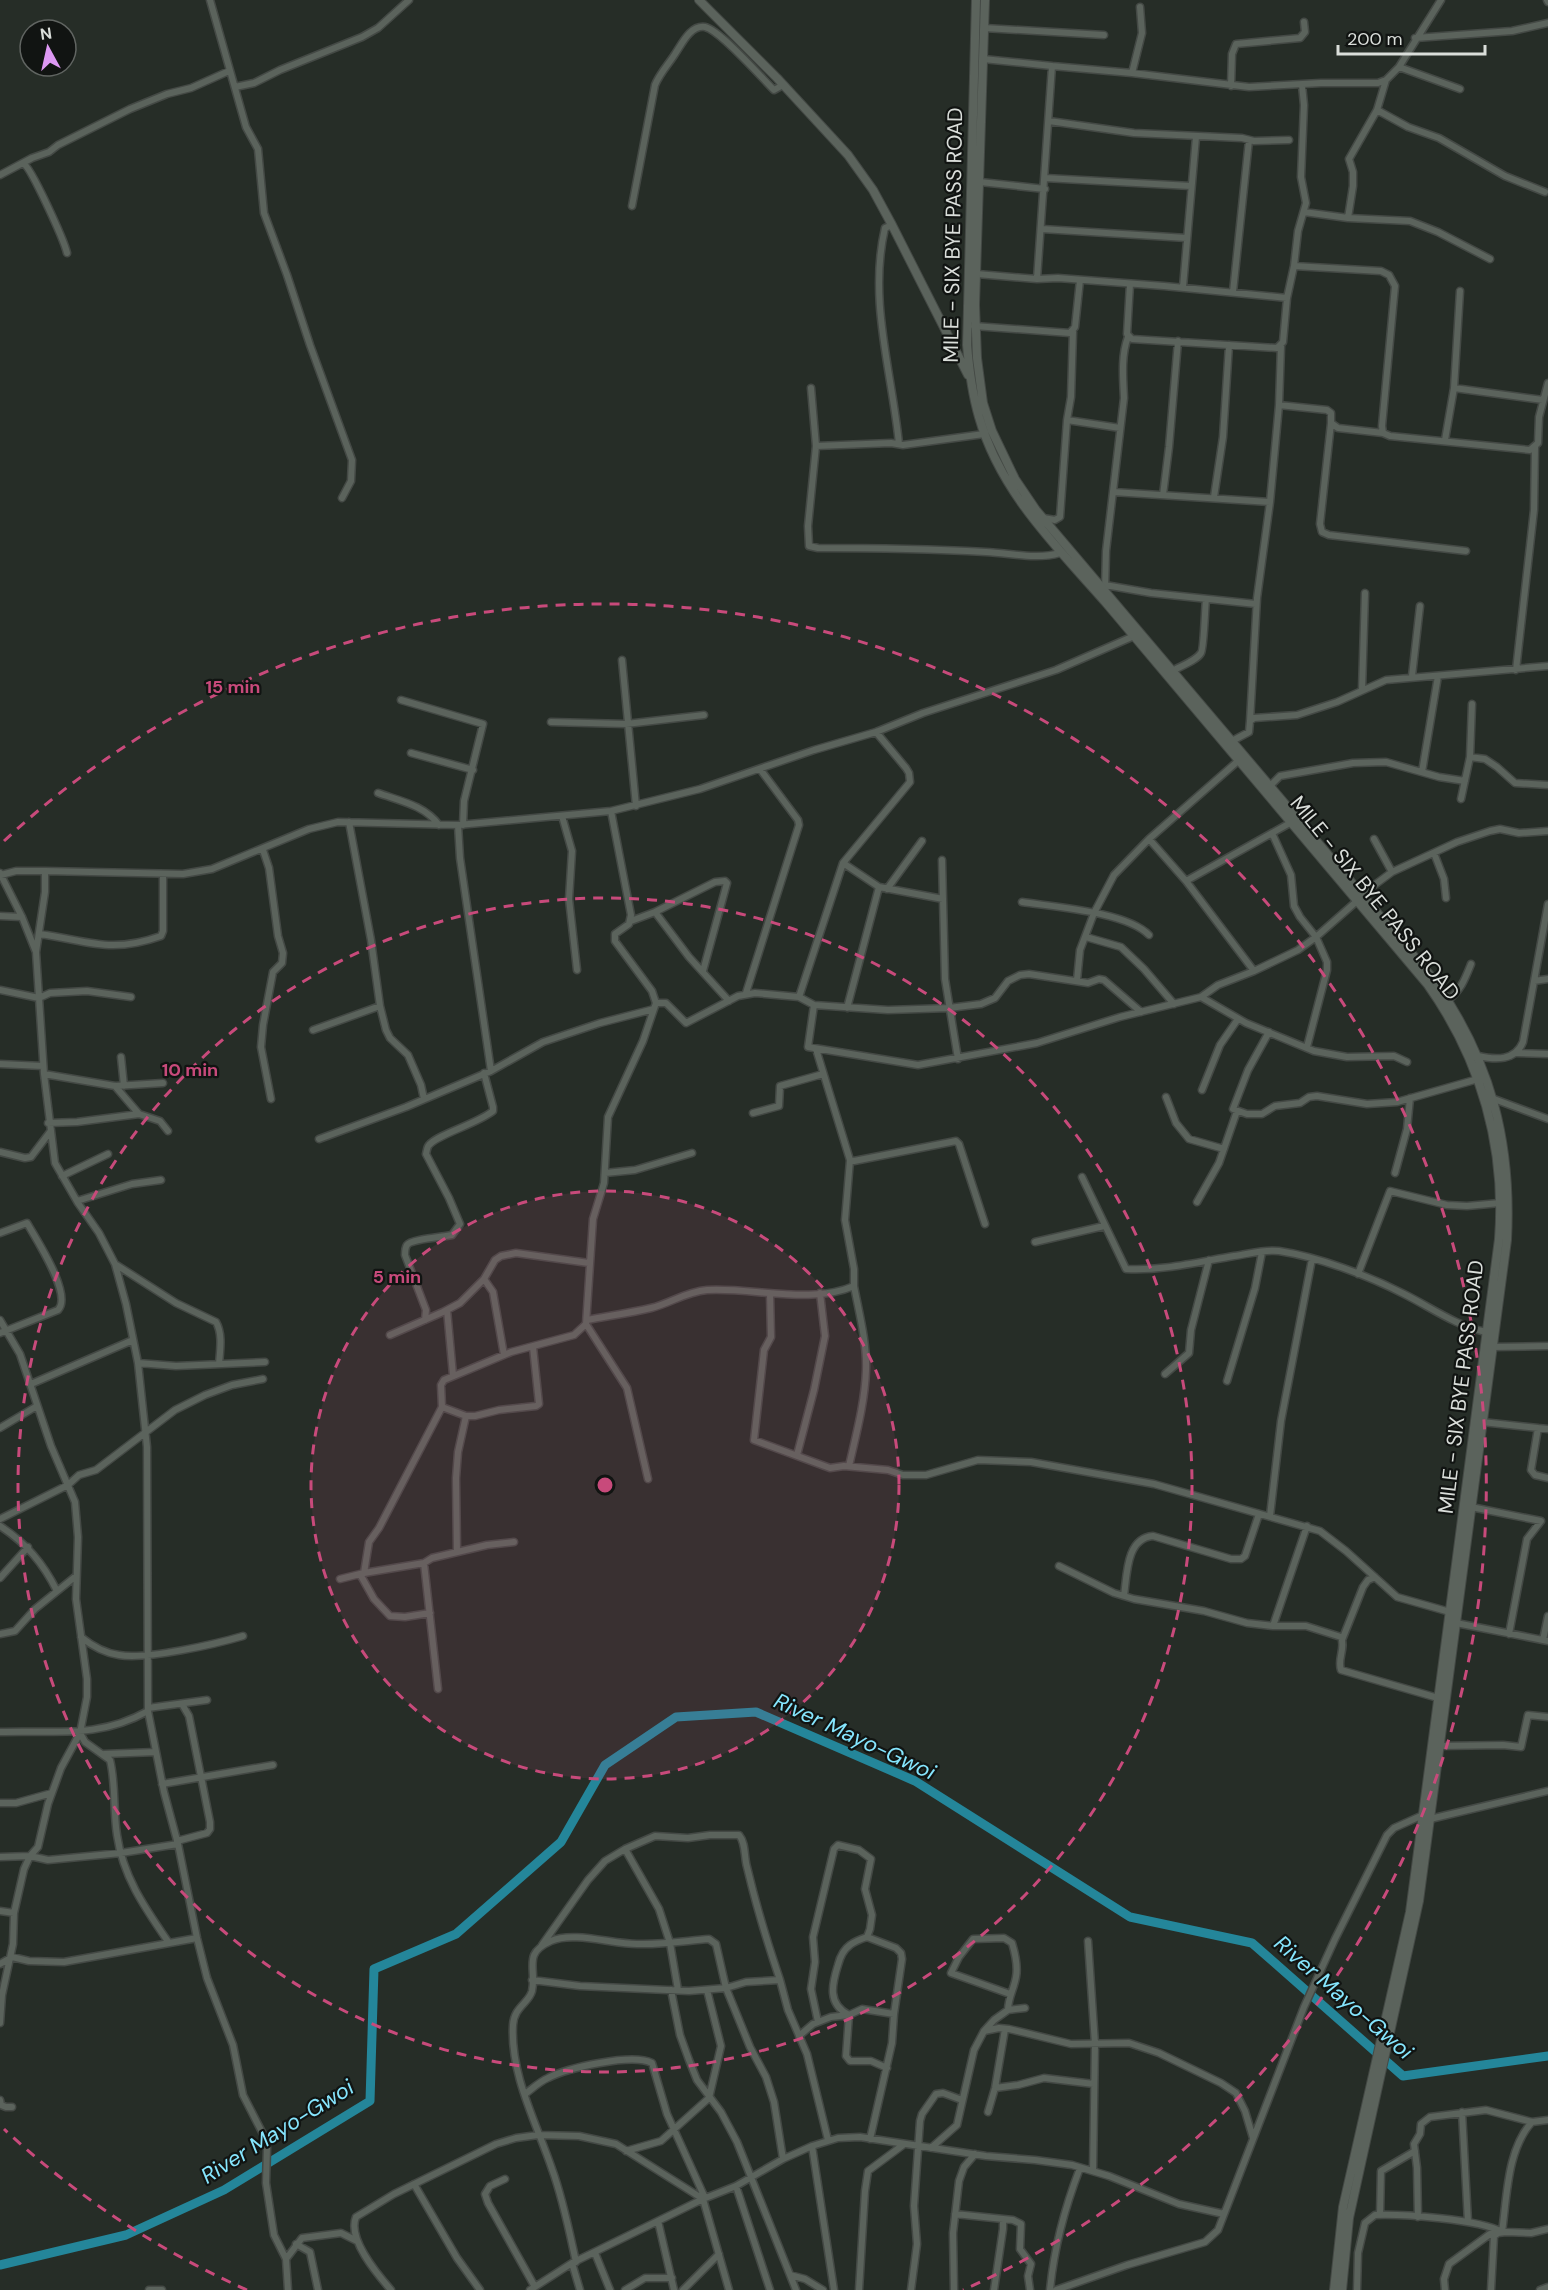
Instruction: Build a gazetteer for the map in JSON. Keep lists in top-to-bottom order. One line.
{"streets":{"street":["MILE - SIX BYE PASS ROAD"]},"water":["River Mayo-Gwoi"],"scale_bar":"200 m","north":"top","rings":["15 min","10 min","5 min"]}
